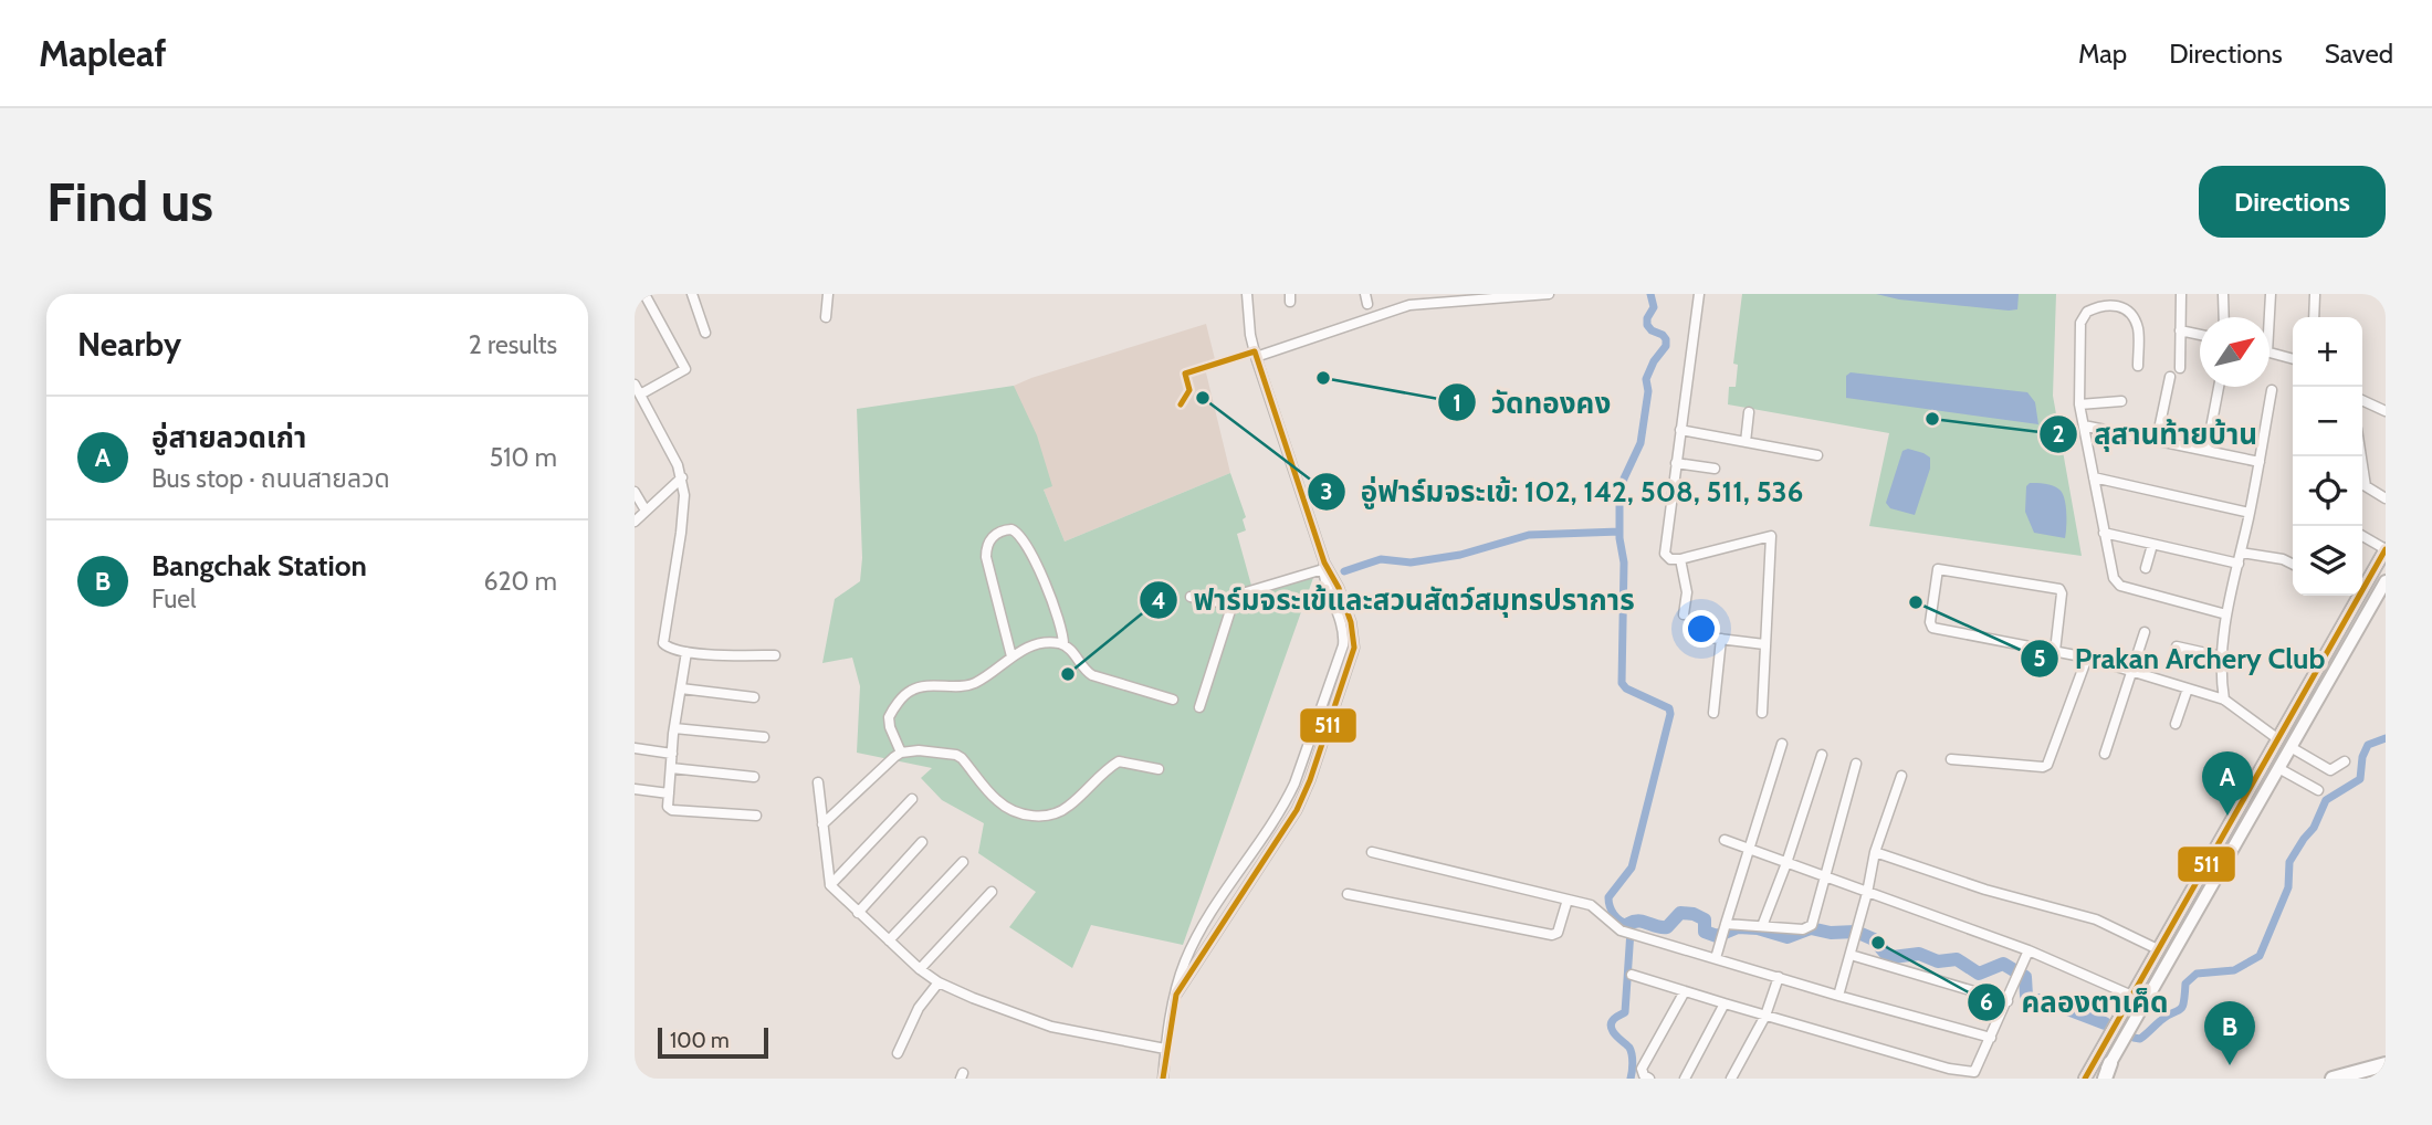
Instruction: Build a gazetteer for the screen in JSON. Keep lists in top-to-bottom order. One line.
{"places":["วัดทองคง","อู่ฟาร์มจระเข้: 102, 142, 508, 511, 536","สุสานท้ายบ้าน","Prakan Archery Club","ฟาร์มจระเข้และสวนสัตว์สมุทรปราการ","คลองตาเค็ด"],"lines":["transit line 511"],"scale_bar":"100 m","north":"top right","page":{"header":"Mapleaf","nav":["Map","Directions","Saved"],"buttons":"Directions","title":"Find us","heading":["Nearby","2 results"],"map_buttons":["+","−"],"list":[{"mark":"A","name":"อู่สายลวดเก่า","note":"Bus stop · ถนนสายลวด","value":"510 m"},{"mark":"B","name":"Bangchak Station","note":"Fuel","value":"620 m"}],"pins":["A","B"],"scale":"100 m"}}
